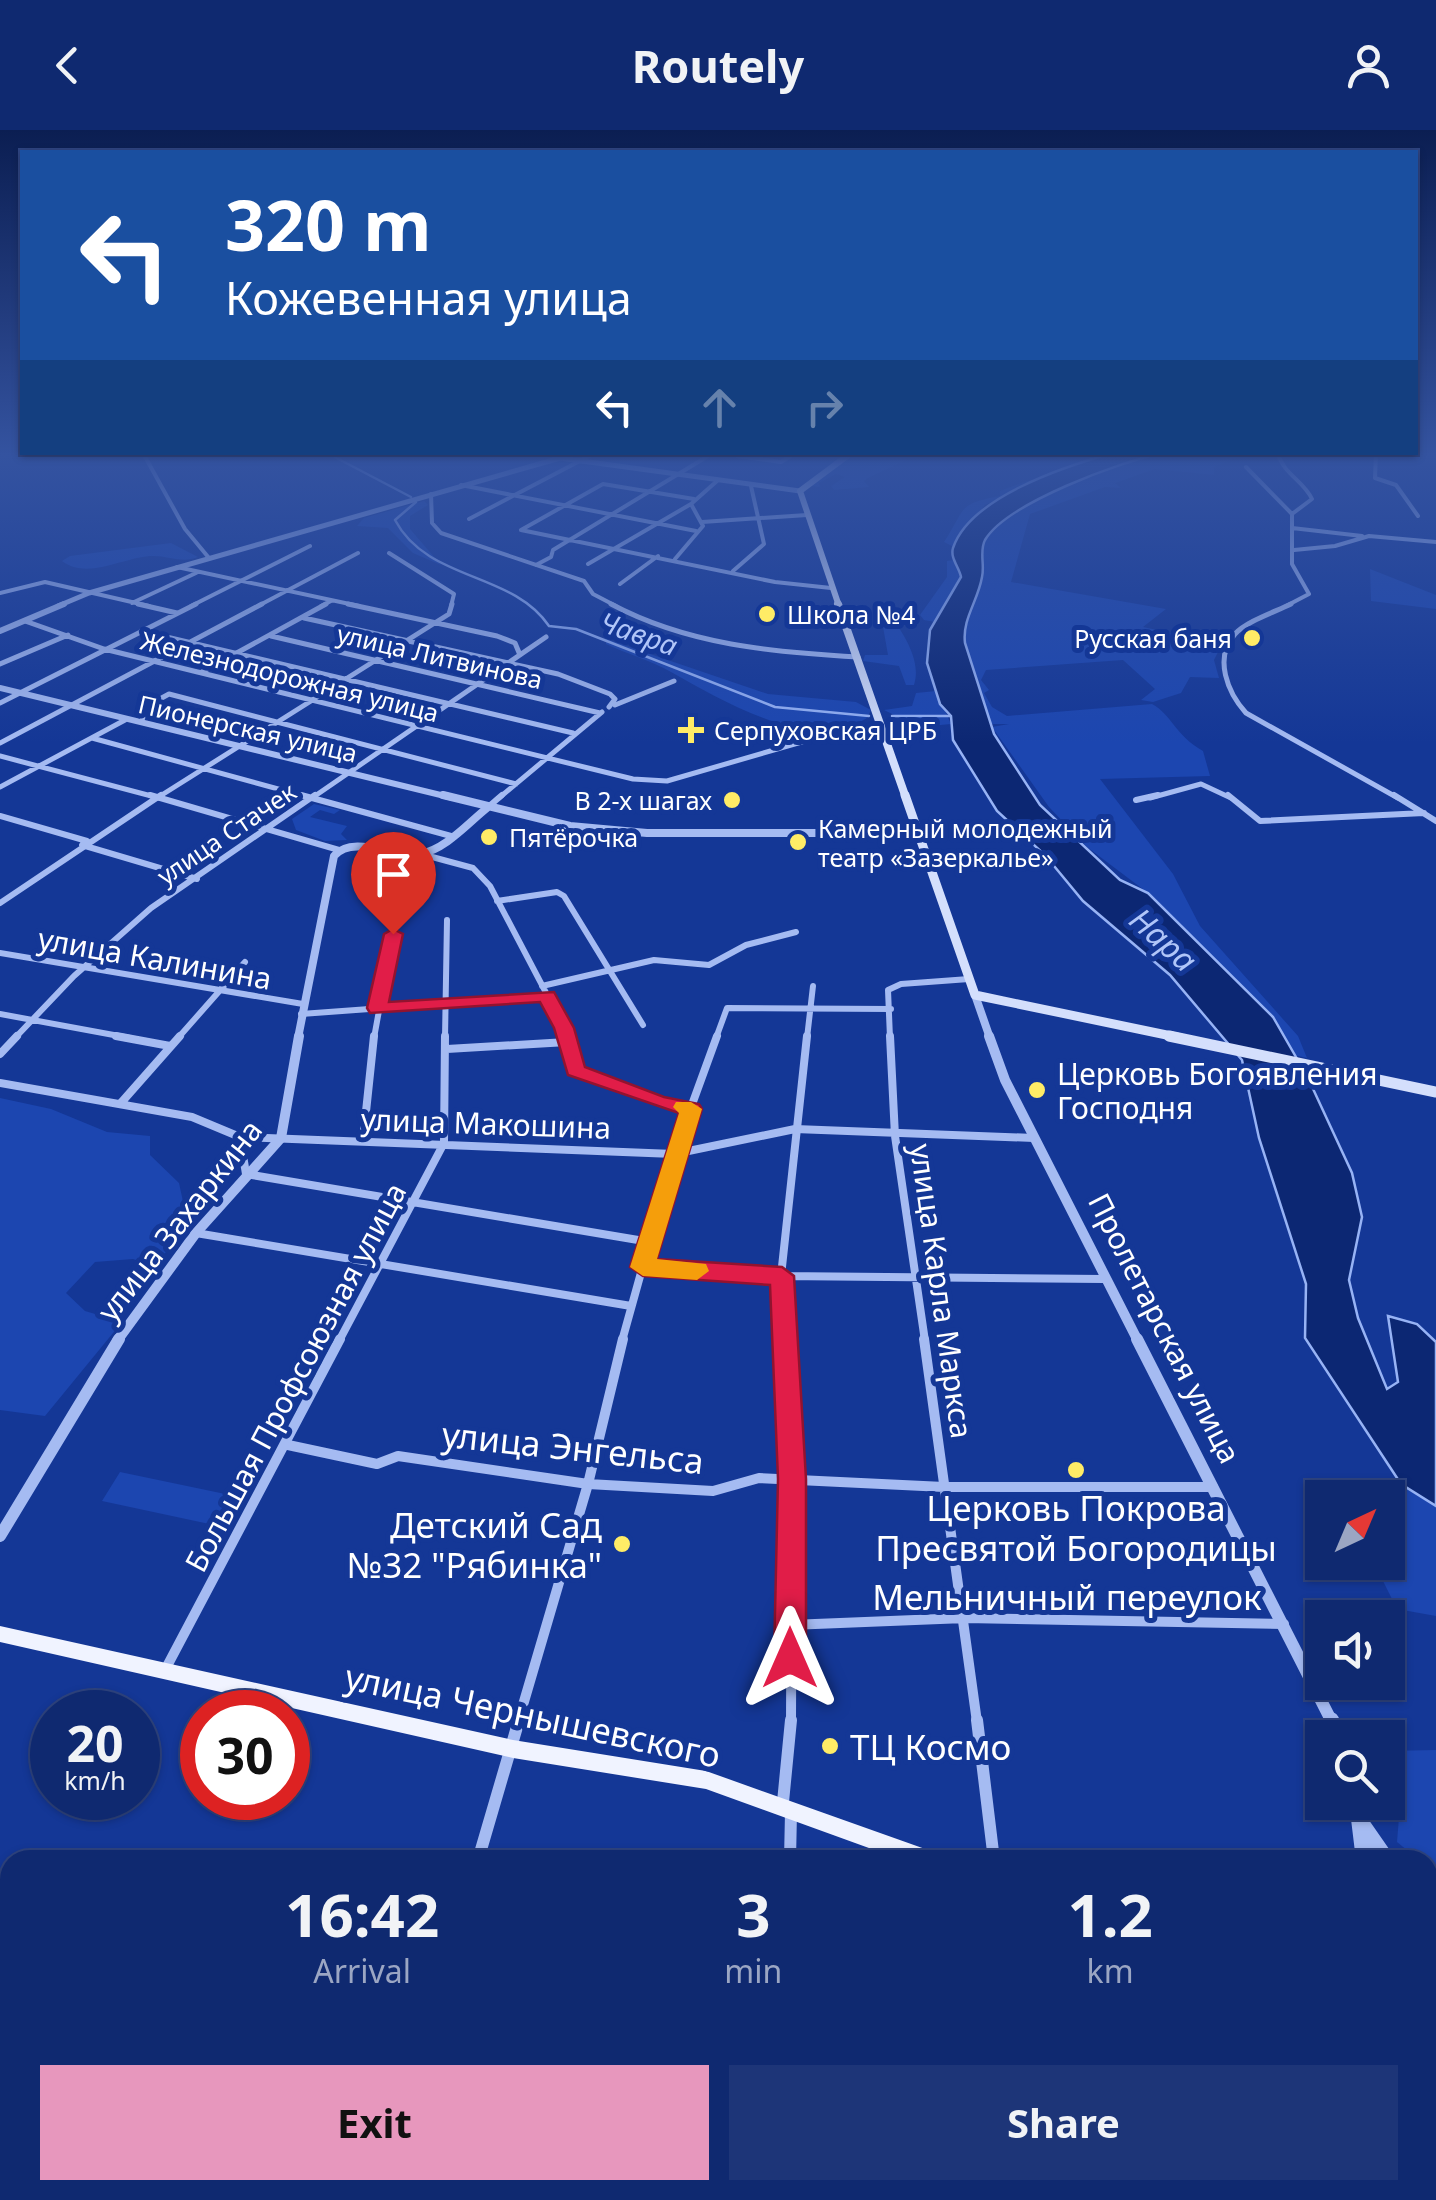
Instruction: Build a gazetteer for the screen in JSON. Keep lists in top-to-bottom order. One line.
{"streets":{"main road":["улица Чернышевского"],"street":["улица Литвинова","Железнодорожная улица","Пионерская улица","улица Стачек","улица Калинина","улица Макошина","улица Захаркина","улица Карла Маркса","Пролетарская улица","Большая Профсоюзная улица","улица Энгельса","Мельничный переулок"]},"crossings":[["улица Литвинова","улица Стачек"],["Железнодорожная улица","улица Стачек"],["Пионерская улица","улица Стачек"],["улица Стачек","улица Калинина"],["улица Калинина","улица Захаркина"],["улица Калинина","Большая Профсоюзная улица"],["улица Макошина","улица Захаркина"],["улица Макошина","улица Карла Маркса"],["улица Макошина","Пролетарская улица"],["улица Макошина","Большая Профсоюзная улица"],["улица Карла Маркса","улица Энгельса"],["улица Карла Маркса","Мельничный переулок"],["Пролетарская улица","улица Энгельса"],["Пролетарская улица","Мельничный переулок"],["Большая Профсоюзная улица","улица Энгельса"],["Большая Профсоюзная улица","улица Чернышевского"]],"water":["Чавра","Нара"],"places":{"other":["Школа №4","Русская баня","В 2-х шагах","Пятёрочка","Камерный молодежный театр «Зазеркалье»","Церковь Богоявления Господня","Церковь Покрова Пресвятой Богородицы","Детский Сад №32 \"Рябинка\"","ТЦ Космо"],"health":["Серпуховская ЦРБ"]},"north":"top right","page":{"header":"Routely","turn":["320 m","Кожевенная улица"],"speed":"20 km/h","limit":"30","eta":["16:42","Arrival","3","min","1.2","km"],"buttons":["Exit","Share"]}}
